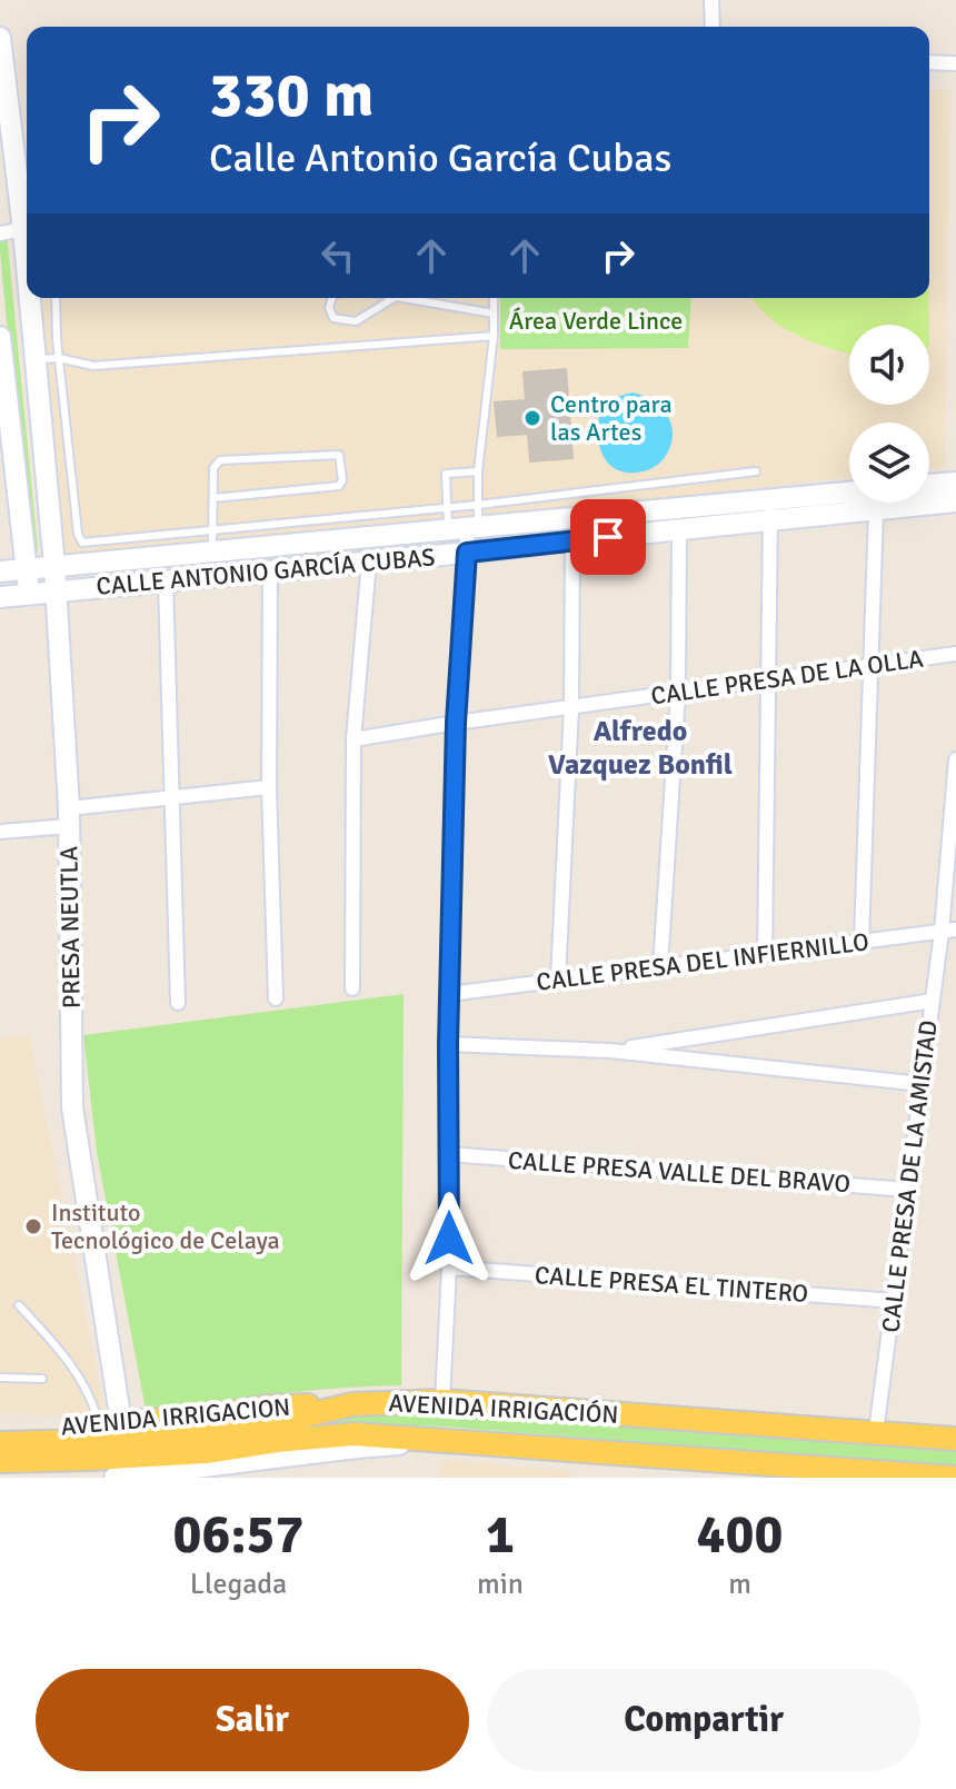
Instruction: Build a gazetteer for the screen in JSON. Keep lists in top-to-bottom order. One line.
{"streets":{"main road":["AVENIDA IRRIGACIÓN","AVENIDA IRRIGACION"],"street":["CALLE ANTONIO GARCÍA CUBAS","CALLE PRESA DE LA OLLA","PRESA NEUTLA","CALLE PRESA DEL INFIERNILLO","CALLE PRESA VALLE DEL BRAVO","CALLE PRESA DE LA AMISTAD","CALLE PRESA EL TINTERO"]},"crossings":[["CALLE ANTONIO GARCÍA CUBAS","PRESA NEUTLA"],["PRESA NEUTLA","AVENIDA IRRIGACION"],["CALLE PRESA DEL INFIERNILLO","CALLE PRESA DE LA AMISTAD"],["CALLE PRESA VALLE DEL BRAVO","CALLE PRESA DE LA AMISTAD"],["CALLE PRESA DE LA AMISTAD","CALLE PRESA EL TINTERO"],["CALLE PRESA DE LA AMISTAD","AVENIDA IRRIGACIÓN"],["AVENIDA IRRIGACIÓN","AVENIDA IRRIGACION"]],"districts":["Alfredo Vazquez Bonfil"],"parks":["Área Verde Lince"],"places":["Centro para las Artes","Instituto Tecnológico de Celaya"],"page":{"turn":["330 m","Calle Antonio García Cubas"],"eta":["06:57","Llegada","1","min","400","m"],"buttons":["Salir","Compartir"]}}
